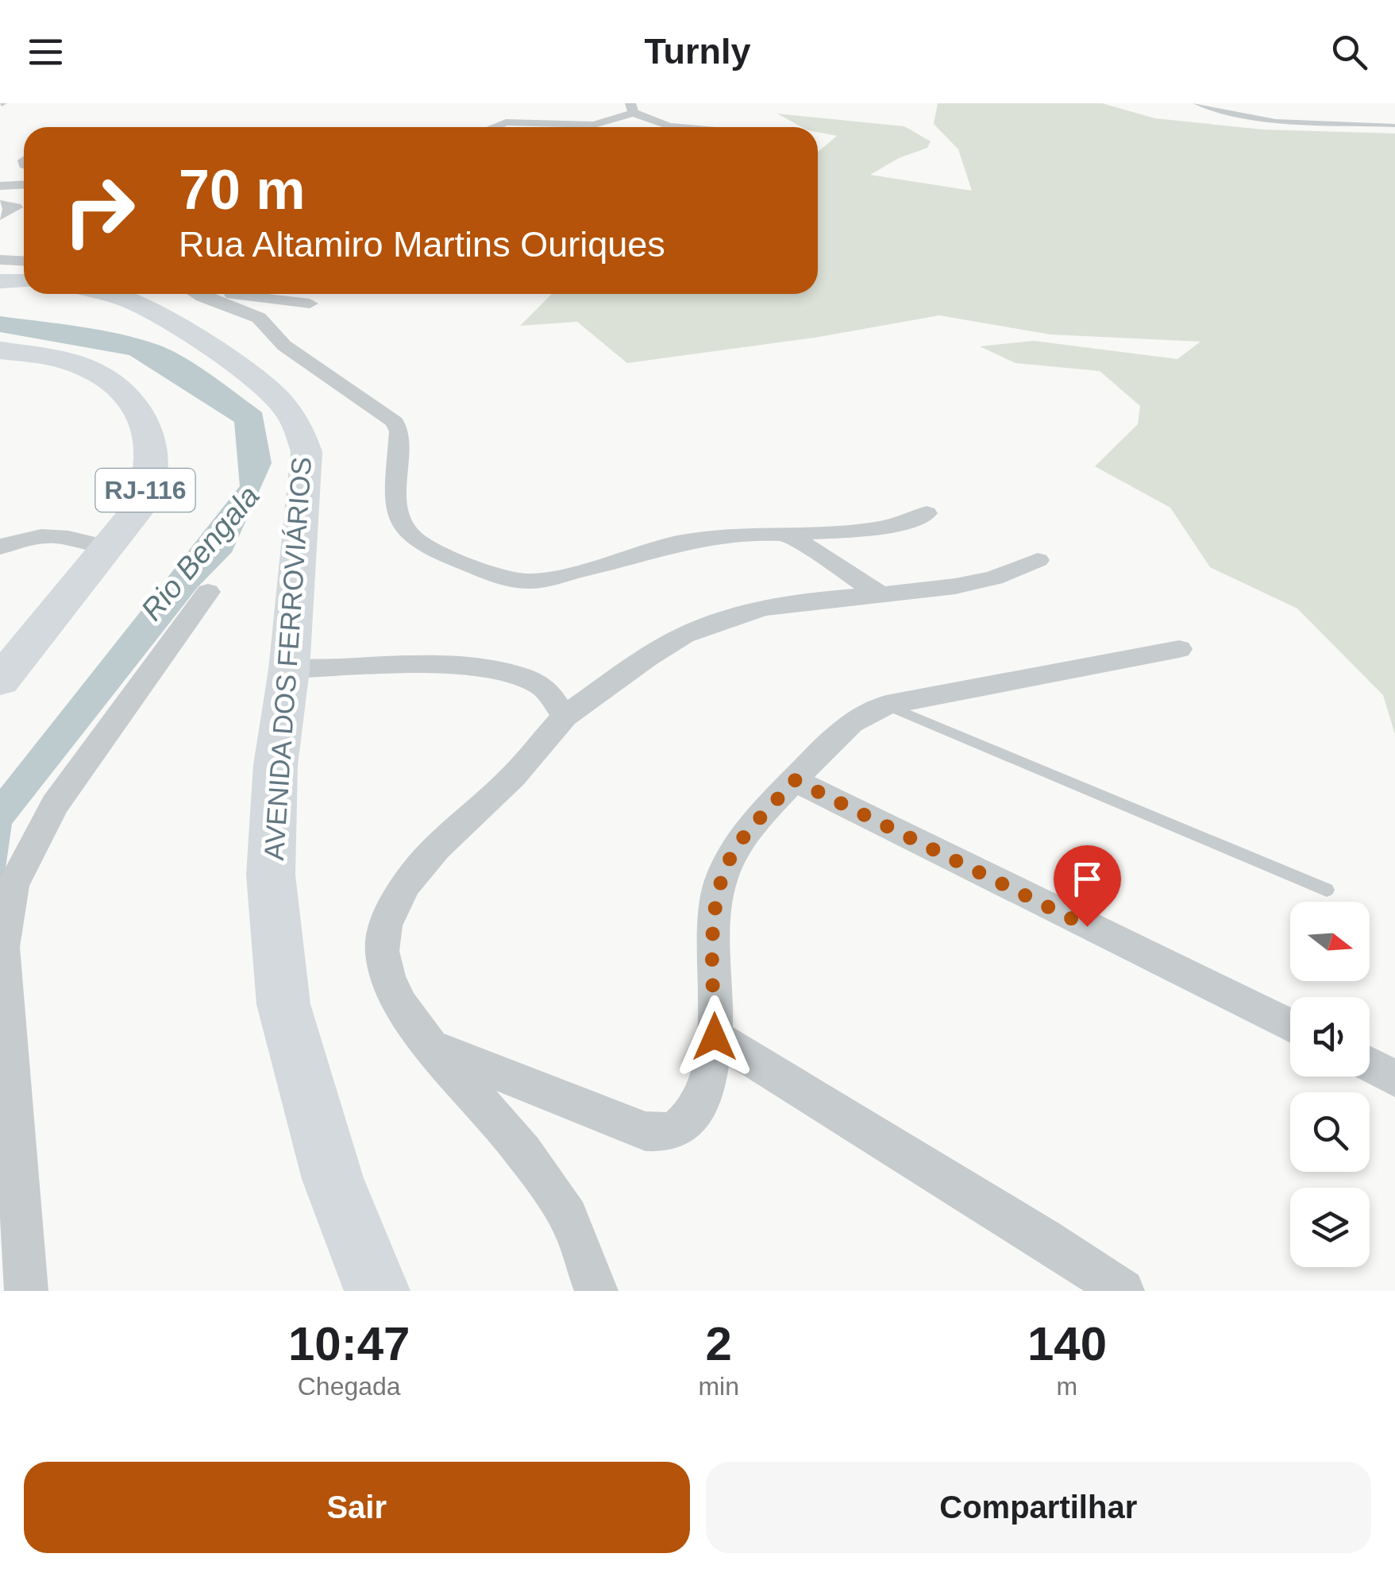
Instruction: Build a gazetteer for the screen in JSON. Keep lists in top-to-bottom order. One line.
{"streets":{"main road":["RJ-116","AVENIDA DOS FERROVIÁRIOS"]},"water":["Rio Bengala"],"north":"right","page":{"header":"Turnly","turn":["70 m","Rua Altamiro Martins Ouriques"],"eta":["10:47","Chegada","2","min","140","m"],"buttons":["Sair","Compartilhar"]}}
